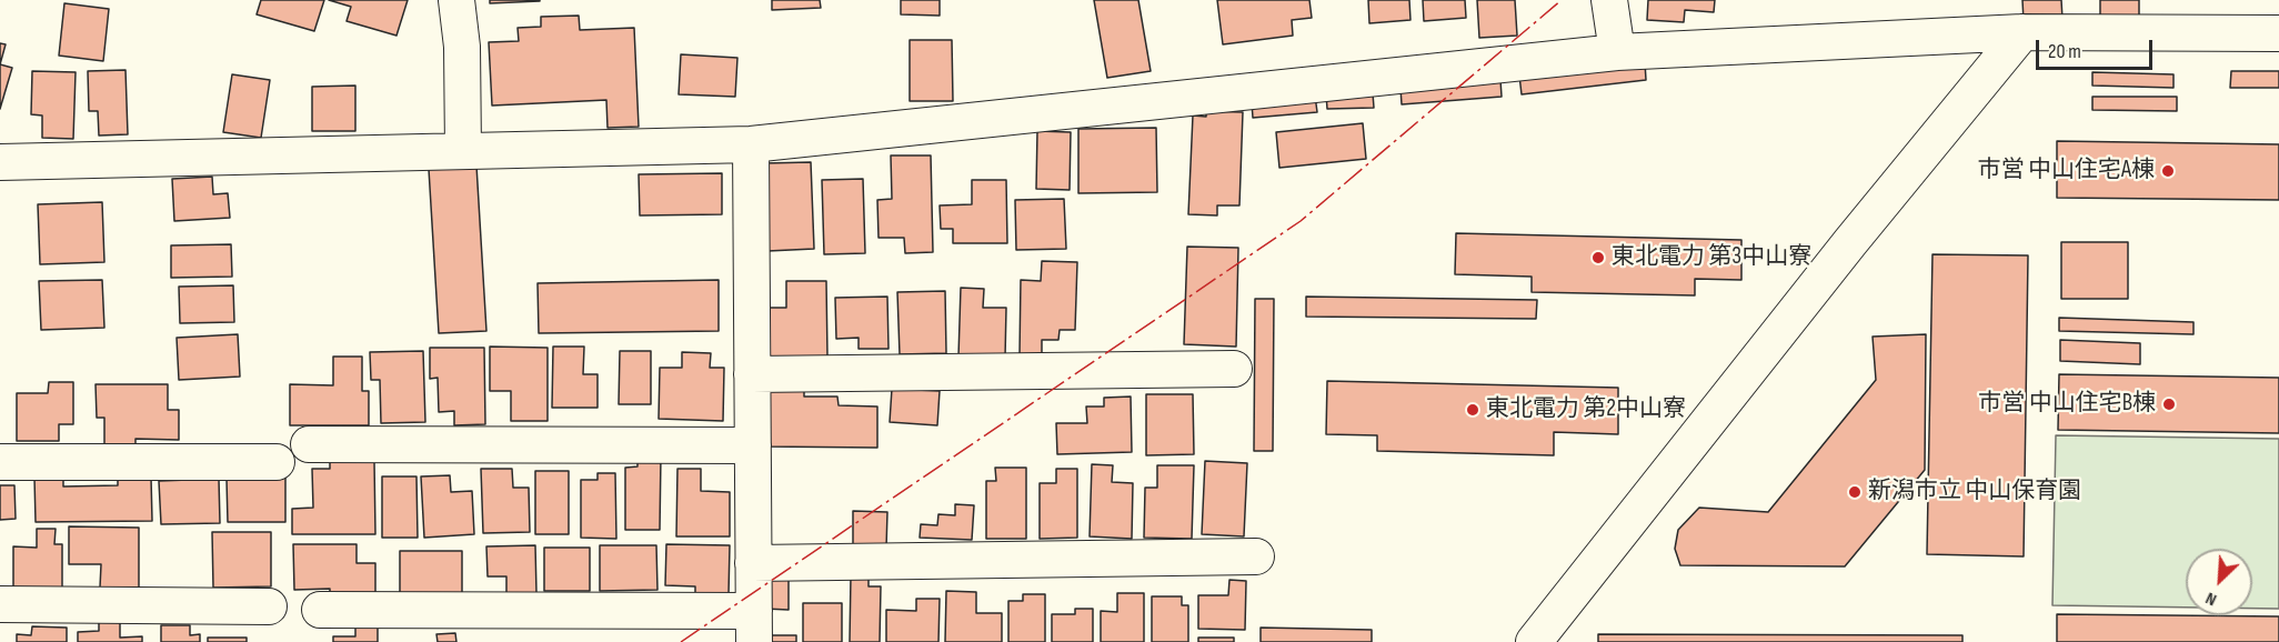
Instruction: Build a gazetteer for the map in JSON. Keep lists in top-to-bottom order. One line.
{"places":["市営 中山住宅A棟","東北電力 第3中山寮","市営 中山住宅B棟","東北電力 第2中山寮","新潟市立 中山保育園"],"scale_bar":"20 m","north":"bottom left"}
